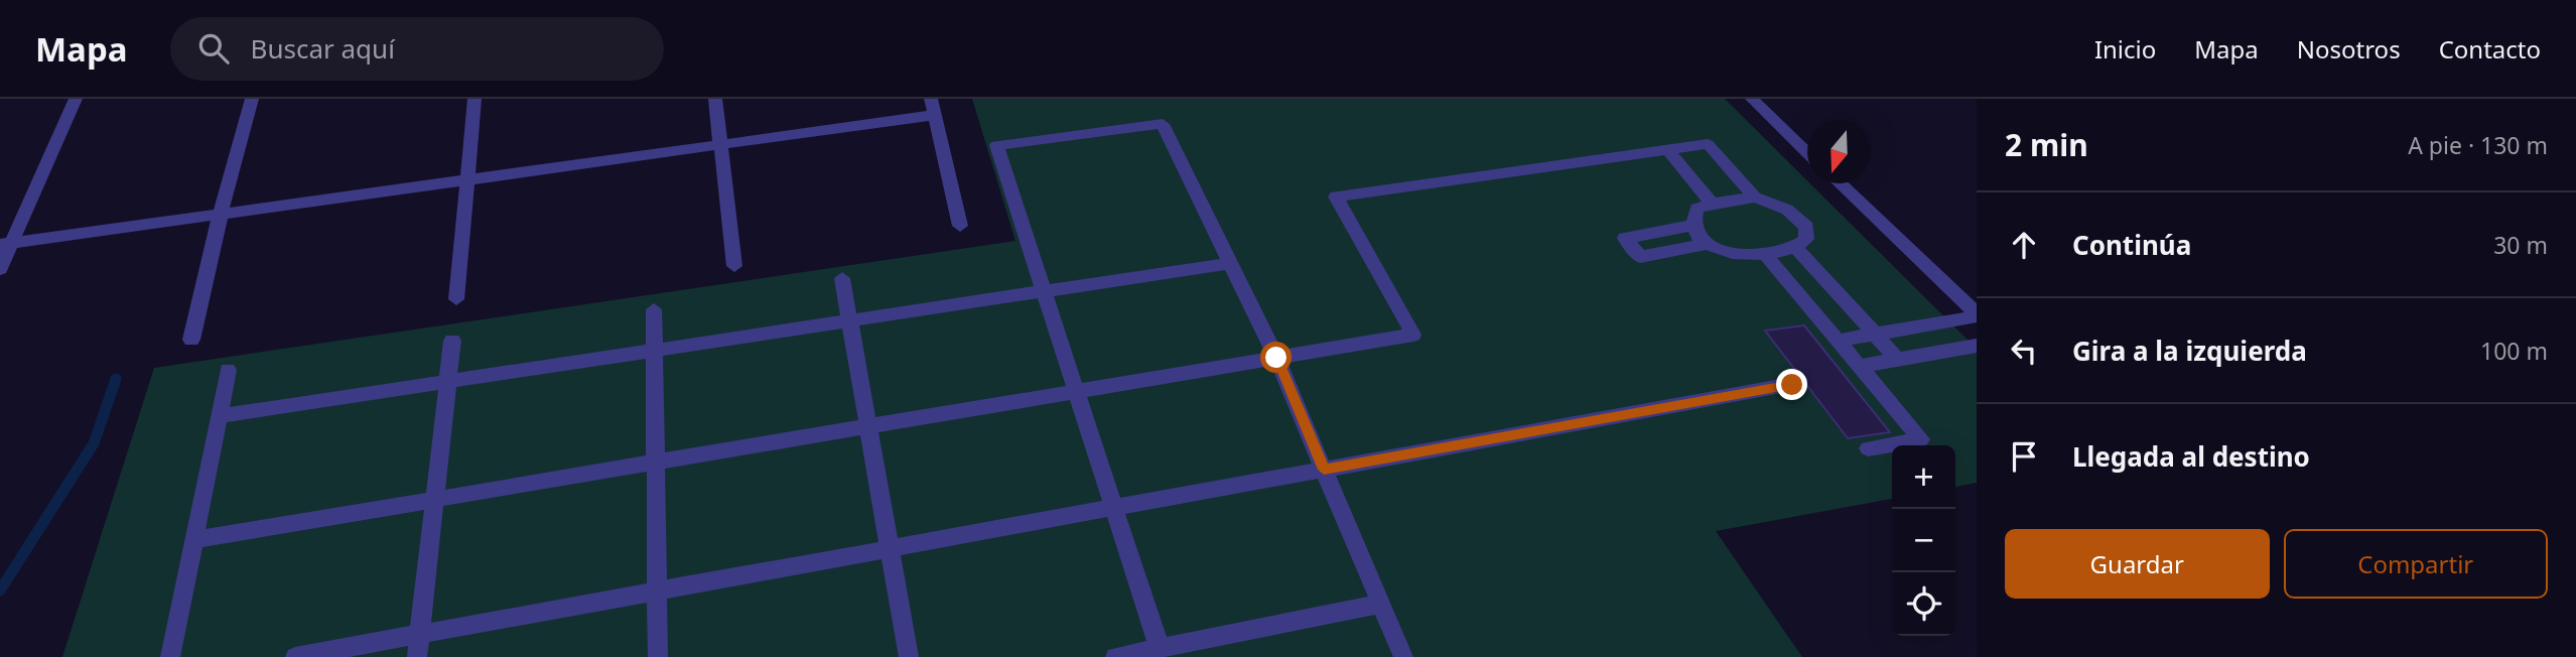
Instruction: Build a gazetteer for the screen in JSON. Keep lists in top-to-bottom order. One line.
{"north":"bottom","page":{"header":"Mapa","search":"Buscar aquí","nav":["Inicio","Mapa","Nosotros","Contacto"],"heading":["2 min","A pie · 130 m"],"list":[["Continúa","30 m"],["Gira a la izquierda","100 m"],"Llegada al destino"],"map_buttons":["+","−"],"buttons":["Guardar","Compartir"]}}
